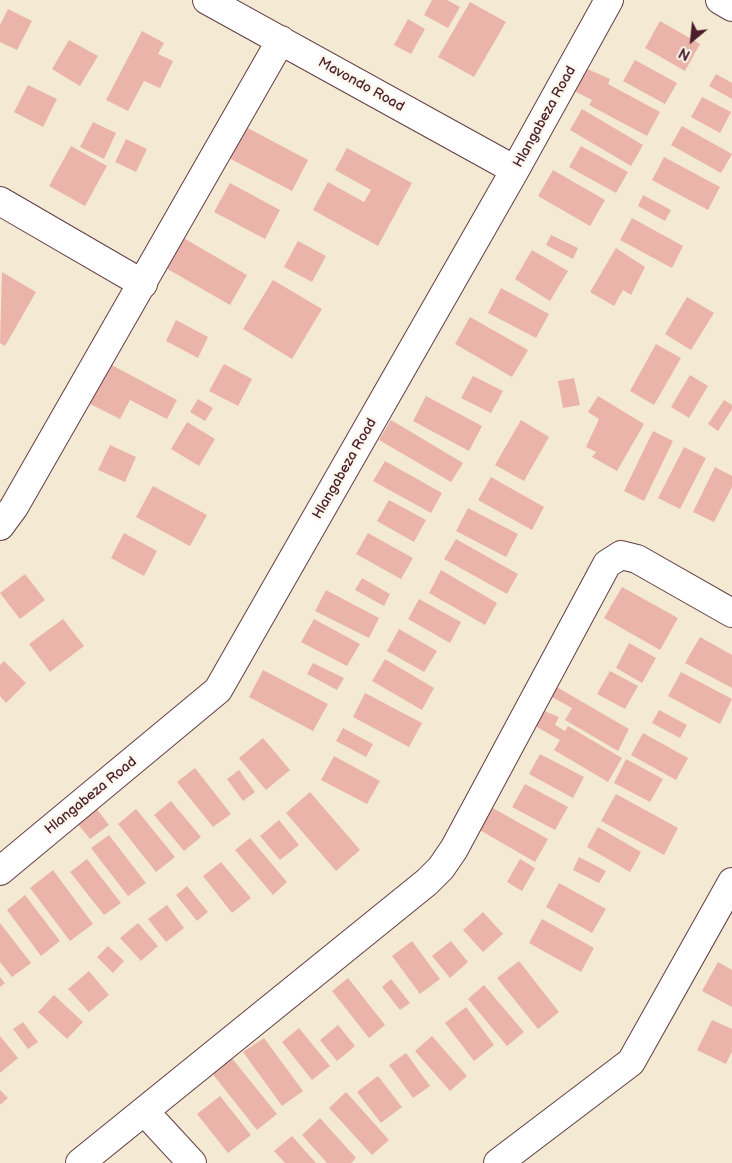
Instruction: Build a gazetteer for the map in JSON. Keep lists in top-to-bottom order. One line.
{"streets":{"street":["Mavondo Road","Hlangabeza Road"]},"crossings":[["Mavondo Road","Hlangabeza Road"]],"north":"bottom left"}
